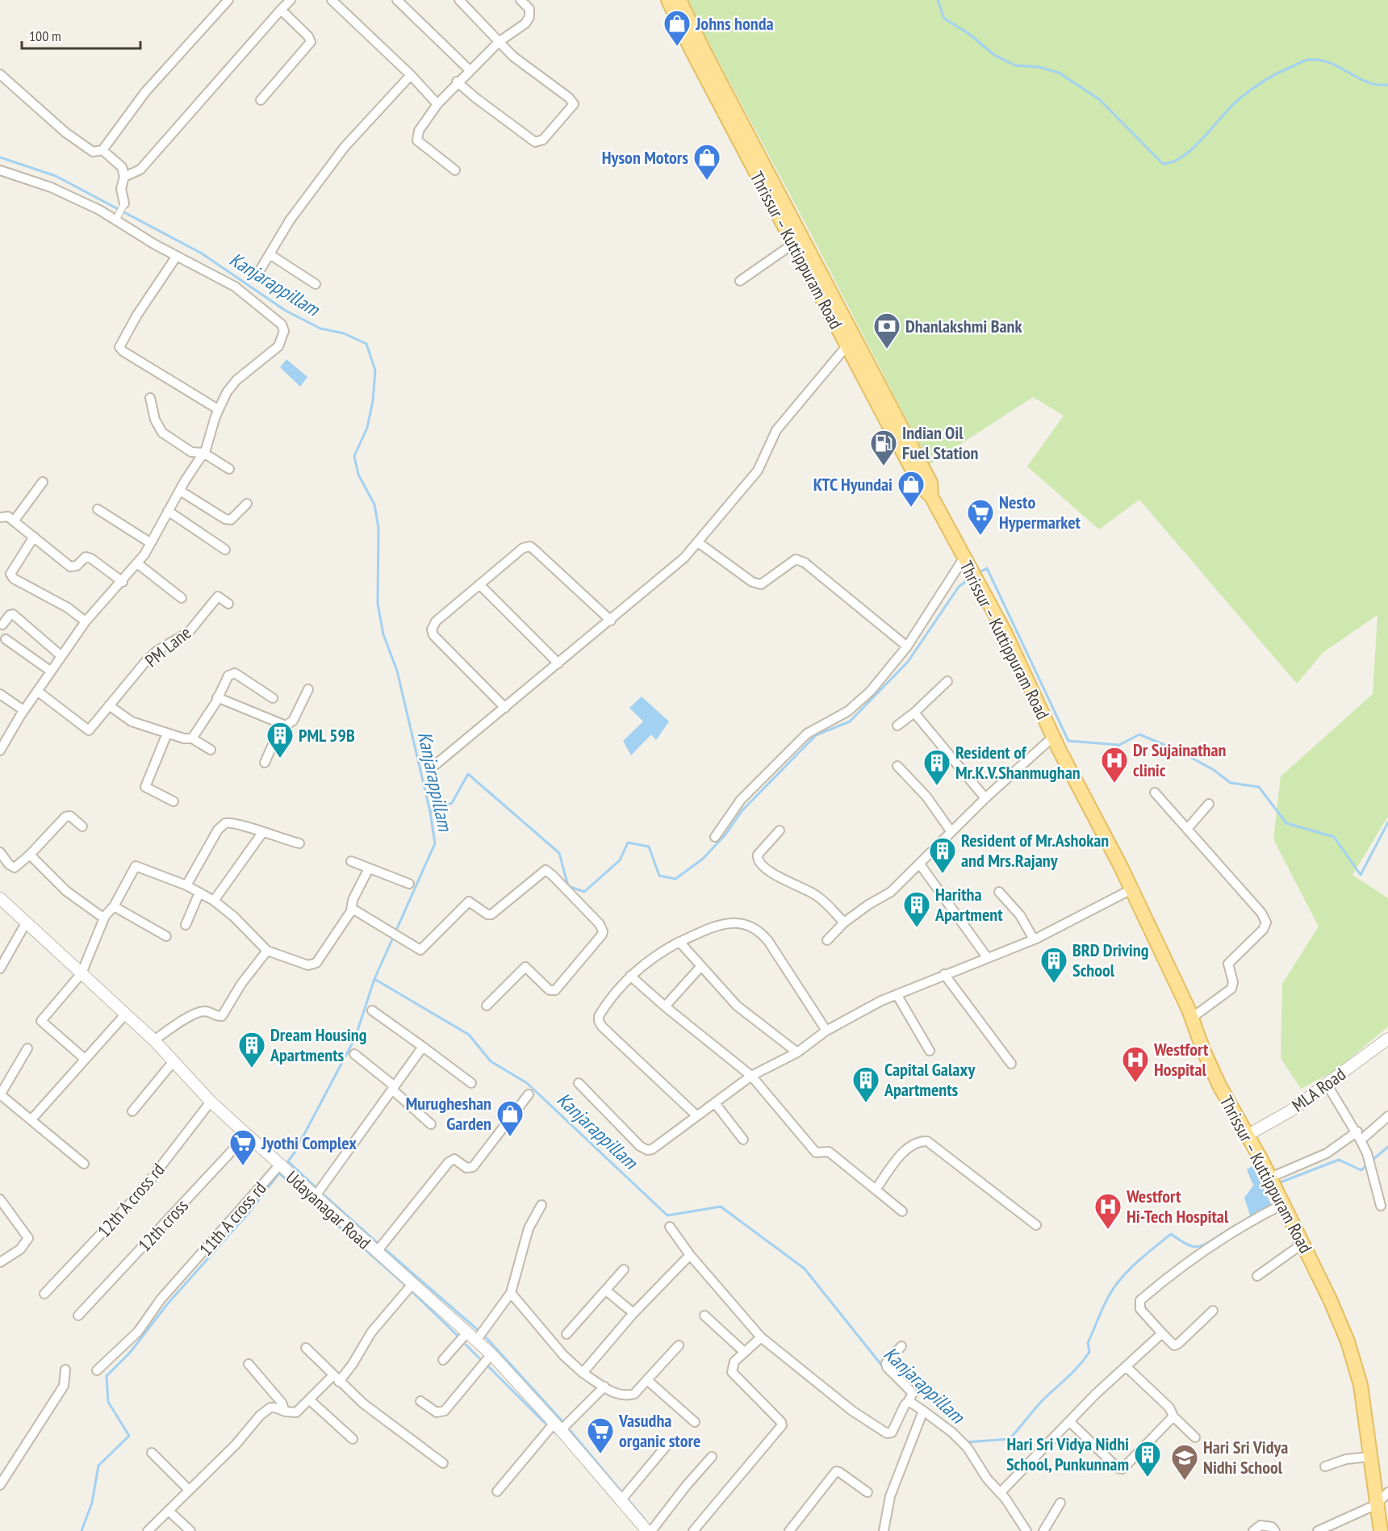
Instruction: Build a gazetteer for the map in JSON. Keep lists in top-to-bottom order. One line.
{"streets":{"main road":["Thrissur – Kuttippuram Road"],"street":["PM Lane","MLA Road","12th A cross rd","Udayanagar Road","11th A cross rd","12th cross"]},"crossings":[["Thrissur – Kuttippuram Road","MLA Road"],["12th A cross rd","Udayanagar Road"],["Udayanagar Road","11th A cross rd"],["Udayanagar Road","12th cross"]],"water":["Kanjarappillam"],"places":{"shop":["Johns honda","Hyson Motors","KTC Hyundai","Murugheshan Garden"],"bank":["Dhanlakshmi Bank"],"fuel station":["Indian Oil Fuel Station"],"supermarket":["Nesto Hypermarket","Jyothi Complex","Vasudha organic store"],"building":["PML 59B","Resident of Mr.K.V.Shanmughan","Resident of Mr.Ashokan and Mrs.Rajany","Haritha Apartment","BRD Driving School","Dream Housing Apartments","Capital Galaxy Apartments","Hari Sri Vidya Nidhi School, Punkunnam"],"hospital":["Dr Sujainathan clinic","Westfort Hospital","Westfort Hi-Tech Hospital"],"school or university":["Hari Sri Vidya Nidhi School"]},"scale_bar":"100 m"}
